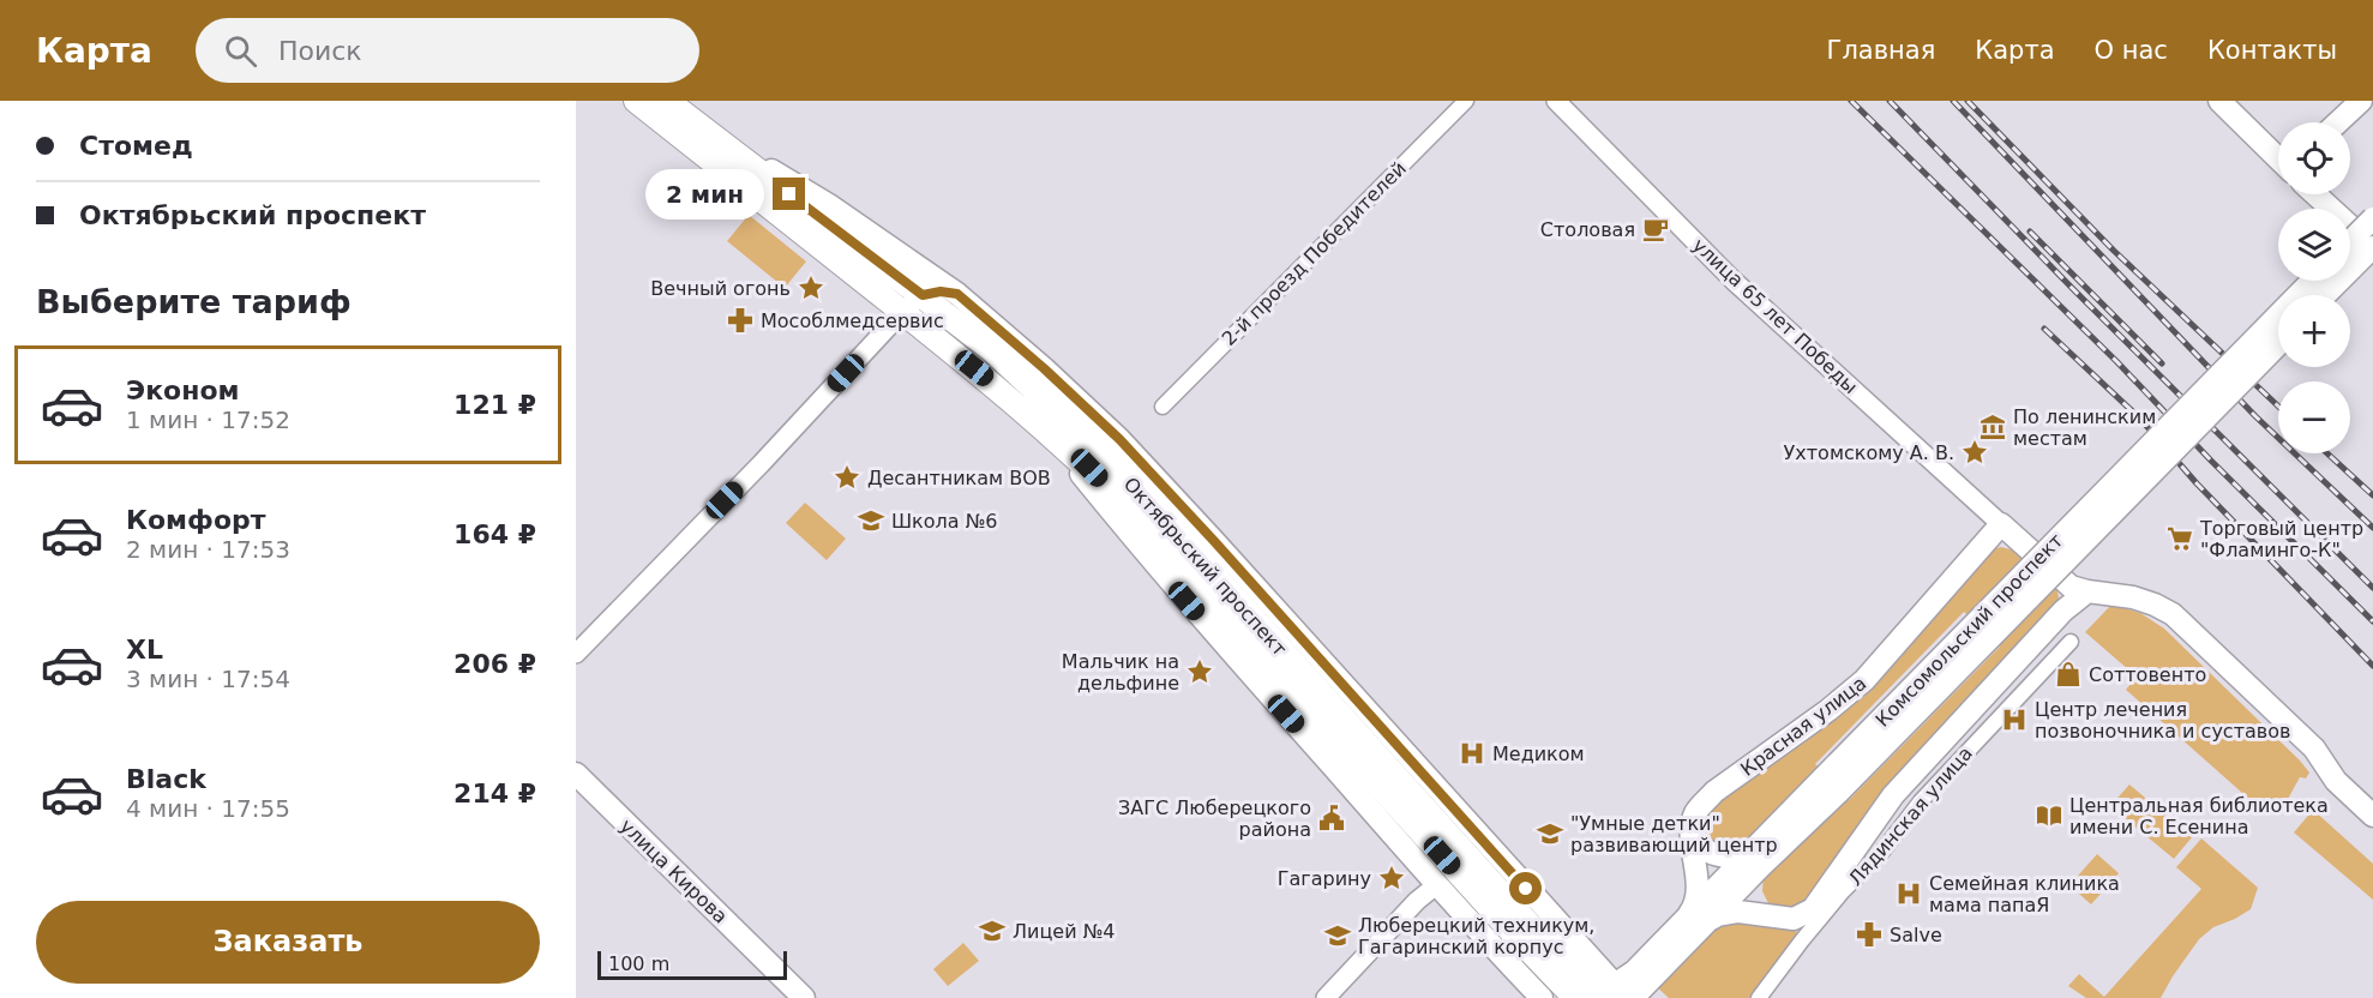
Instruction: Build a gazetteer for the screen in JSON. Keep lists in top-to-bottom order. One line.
{"streets":{"main road":["Октябрьский проспект","Комсомольский проспект","Красная улица","Лядинская улица","улица Кирова"],"street":["2-й проезд Победителей","улица 65 лет Победы"]},"crossings":[["улица 65 лет Победы","Красная улица"],["Октябрьский проспект","Комсомольский проспект"]],"places":{"cafe":["Столовая"],"place":["Вечный огонь","Ухтомскому А. В.","Десантникам ВОВ","Мальчик на дельфине","Гагарину"],"pharmacy":["Мособлмедсервис","Salve"],"museum":["По ленинским местам"],"school or university":["Школа №6","\"Умные детки\" развивающий центр","Лицей №4","Люберецкий техникум, Гагаринский корпус"],"supermarket":["Торговый центр \"Фламинго-К\""],"shop":["Соттовенто"],"hospital":["Центр лечения позвоночника и суставов","Медиком","Семейная клиника мама папаЯ"],"library":["Центральная библиотека имени С. Есенина"],"public building":["ЗАГС Люберецкого района"]},"scale_bar":"100 m","page":{"header":"Карта","search":"Поиск","nav":["Главная","Карта","О нас","Контакты"],"banner":["Стомед","Октябрьский проспект"],"map_buttons":["+","−"],"bubble":"2 мин","heading":"Выберите тариф","list":[{"name":"Эконом","note":"1 мин · 17:52","value":"121 ₽"},{"name":"Комфорт","note":"2 мин · 17:53","value":"164 ₽"},{"name":"XL","note":"3 мин · 17:54","value":"206 ₽"},{"name":"Black","note":"4 мин · 17:55","value":"214 ₽"}],"buttons":"Заказать","scale":"100 m"}}
